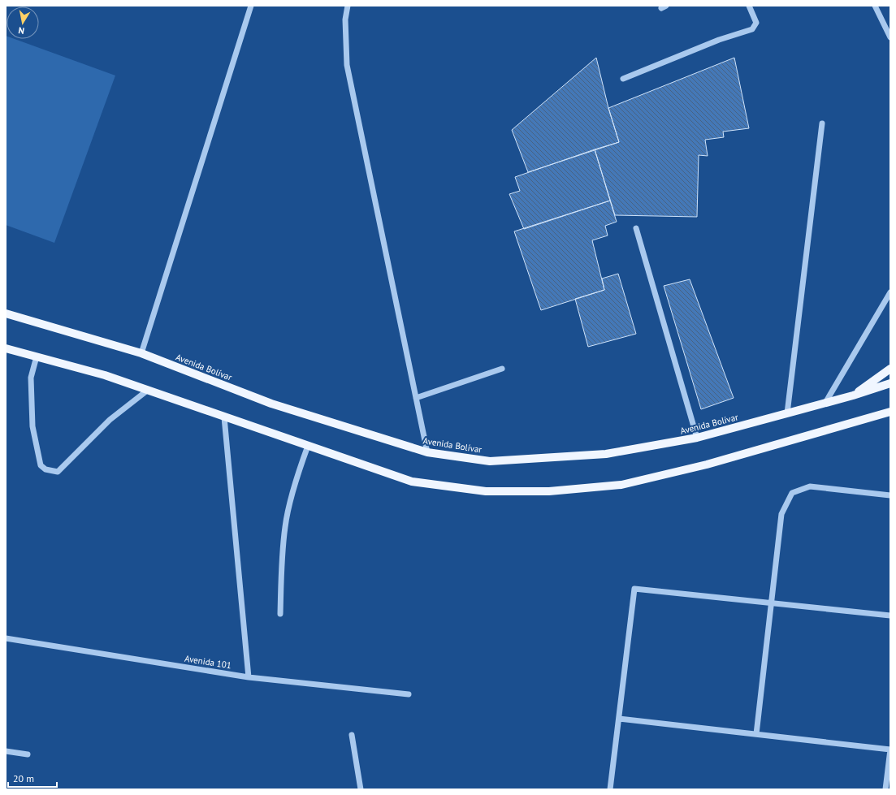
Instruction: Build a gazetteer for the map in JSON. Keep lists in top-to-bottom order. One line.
{"streets":{"main road":["Avenida Bolívar"],"street":["Avenida 101"]},"scale_bar":"20 m","north":"bottom"}
